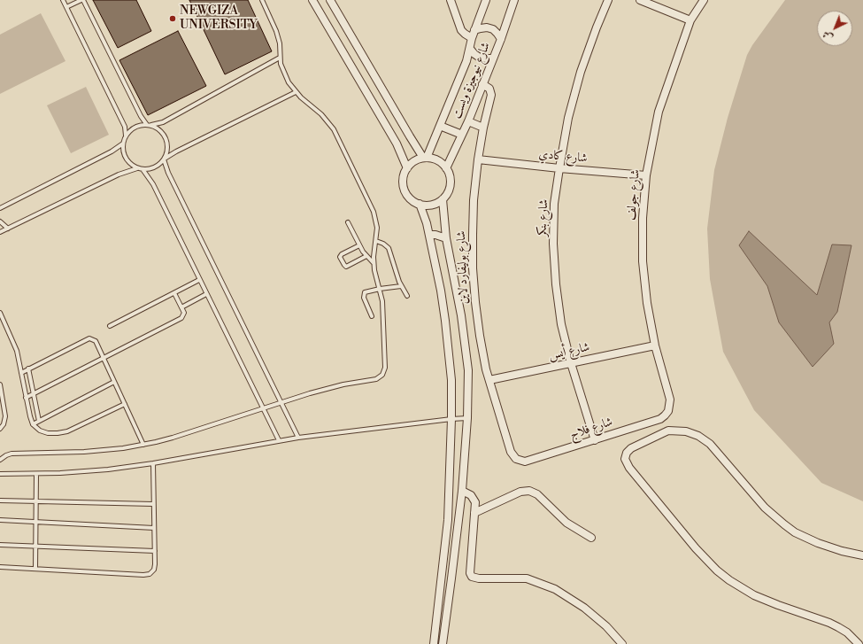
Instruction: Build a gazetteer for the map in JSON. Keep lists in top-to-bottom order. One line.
{"streets":{"street":["شارع نيوجيزة ويست","شارع كادي","شارع جولف","شارع بنكر","شارع بوليفارد لاين","شارع أيس","شارع فلاج"]},"crossings":[["شارع نيوجيزة ويست","شارع بوليفارد لاين"],["شارع كادي","شارع جولف"],["شارع كادي","شارع بنكر"],["شارع كادي","شارع بوليفارد لاين"],["شارع جولف","شارع أيس"],["شارع جولف","شارع فلاج"],["شارع بنكر","شارع أيس"],["شارع بنكر","شارع فلاج"],["شارع بوليفارد لاين","شارع أيس"],["شارع بوليفارد لاين","شارع فلاج"]],"places":["NEWGIZA UNIVERSITY"],"north":"bottom left"}
